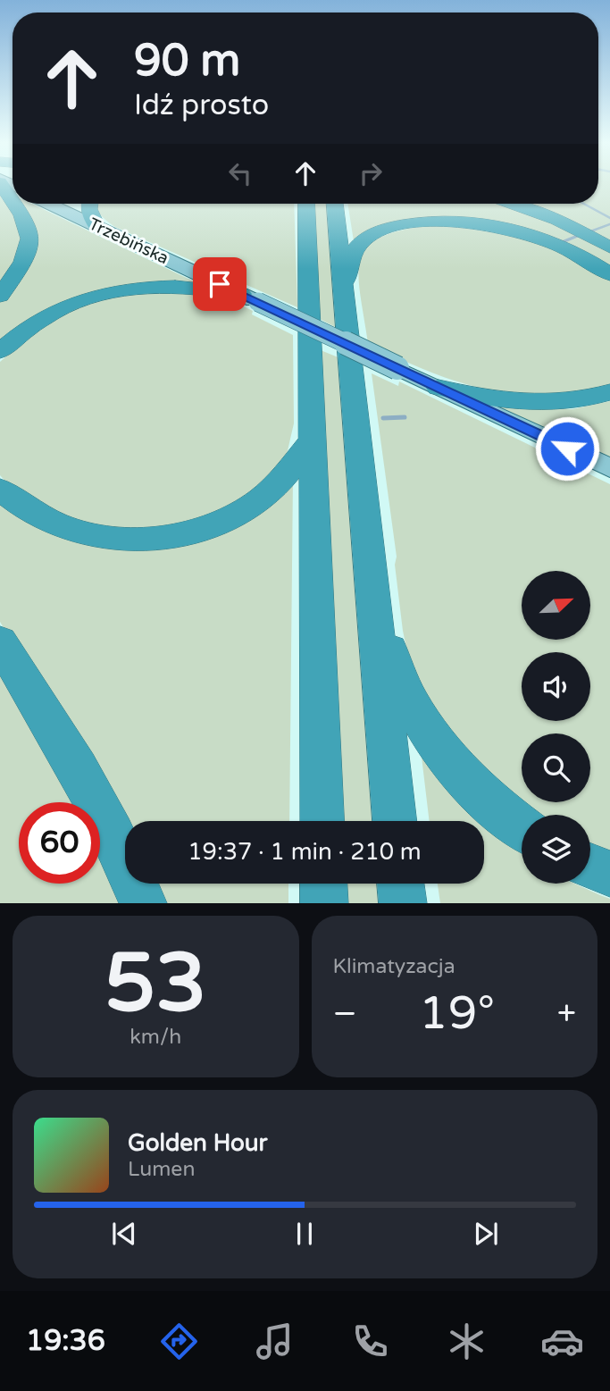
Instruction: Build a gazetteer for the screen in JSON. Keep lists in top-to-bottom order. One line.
{"streets":{"main road":["Trzebińska"]},"north":"top right","page":{"turn":["90 m","Idź prosto"],"limit":"60","trip":"19:37 · 1 min · 210 m","tile":[["53","km/h"],"Klimatyzacja"],"heat":["−","19°","+"],"song":["Golden Hour","Lumen"],"tabs":"19:36"}}
